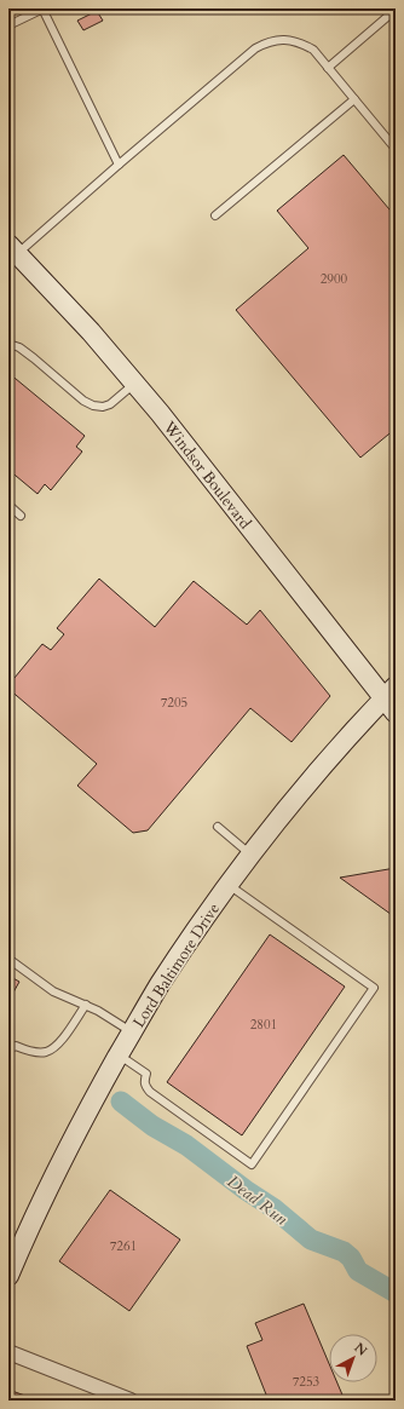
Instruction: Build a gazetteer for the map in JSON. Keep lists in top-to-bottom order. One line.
{"streets":{"main road":["Windsor Boulevard","Lord Baltimore Drive"]},"crossings":[["Windsor Boulevard","Lord Baltimore Drive"]],"water":["Dead Run"],"house_numbers":["2900","7205","2801","7261","7253"],"north":"top right"}
